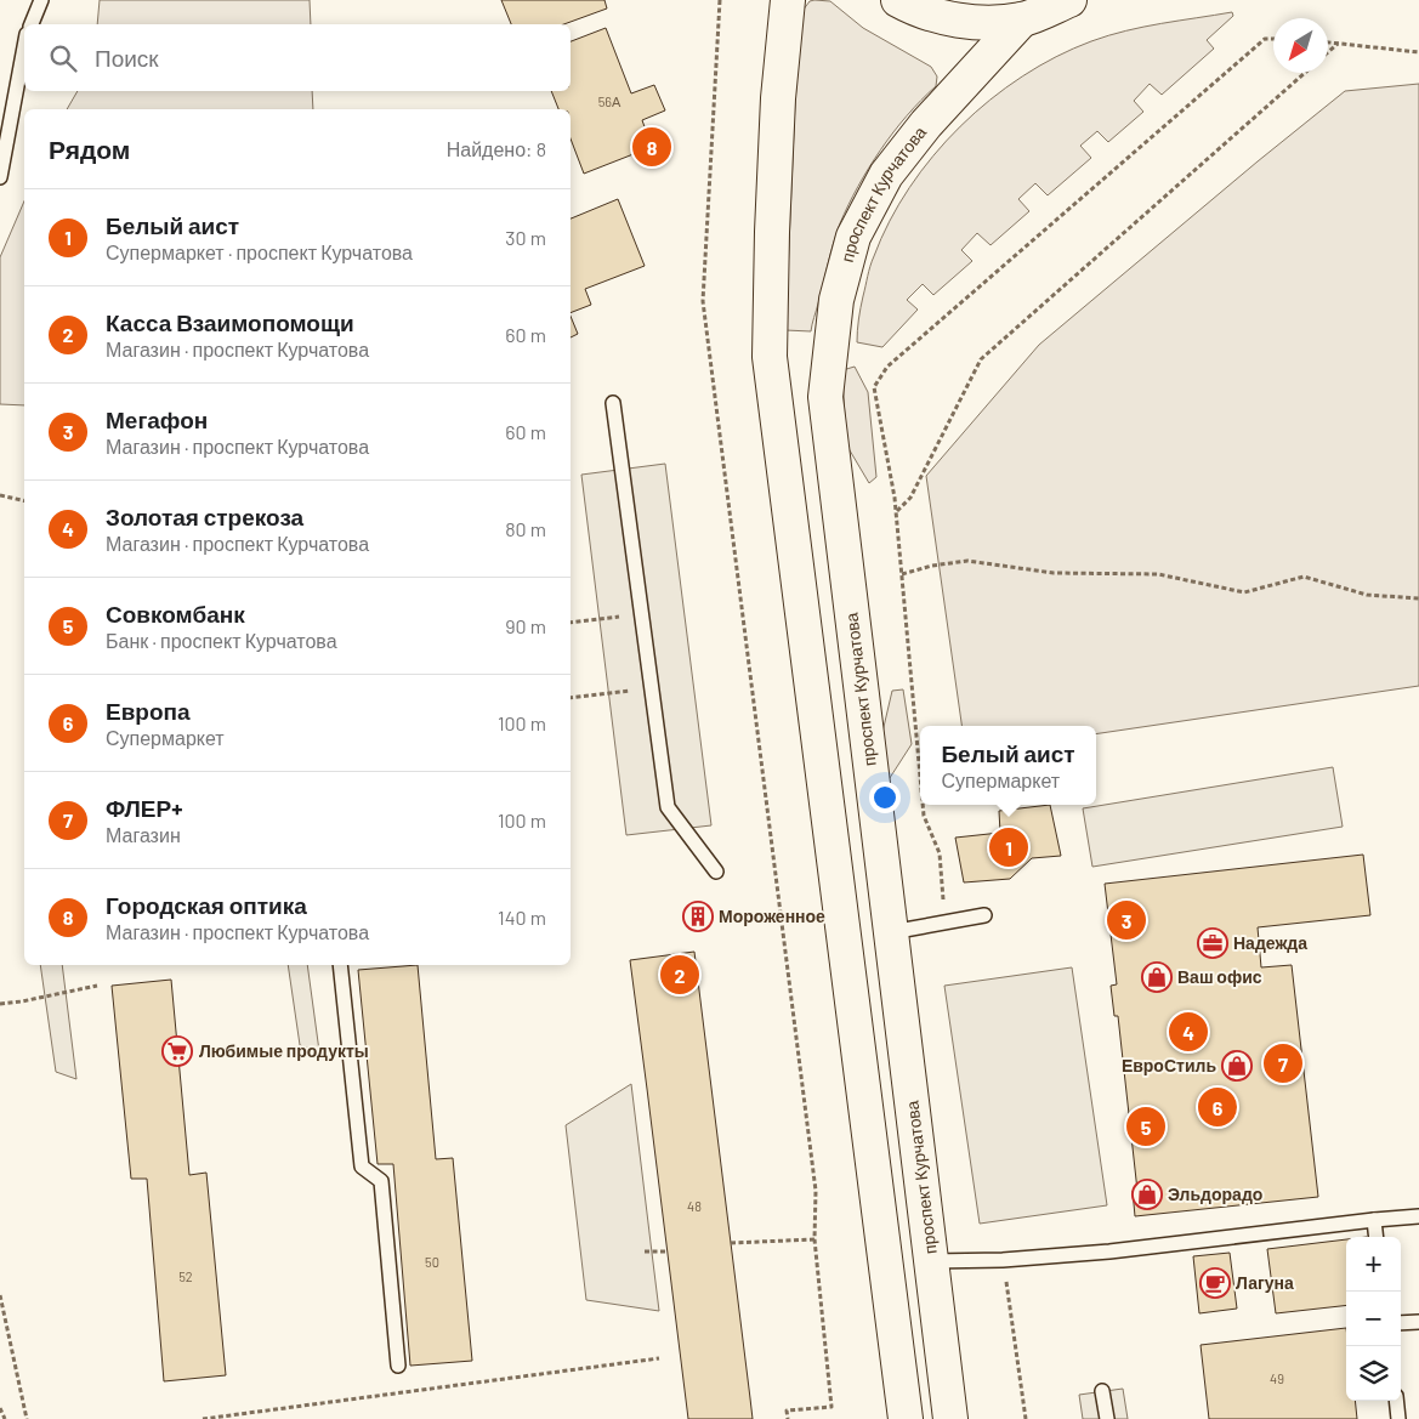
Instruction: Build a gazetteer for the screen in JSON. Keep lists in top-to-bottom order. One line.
{"streets":{"main road":["проспект Курчатова"]},"places":{"building":["Мороженное"],"office":["Надежда"],"shop":["Ваш офис","ЕвроСтиль","Эльдорадо"],"supermarket":["Любимые продукты"],"cafe":["Лагуна"]},"house_numbers":["56А","48","50","52","49"],"north":"bottom left","page":{"search":"Поиск","heading":["Рядом","Найдено: 8"],"pins":["8","1","3","2","4","7","6","5"],"list":[{"mark":"1","name":"Белый аист","note":"Супермаркет · проспект Курчатова","value":"30 m"},{"mark":"2","name":"Касса Взаимопомощи","note":"Магазин · проспект Курчатова","value":"60 m"},{"mark":"3","name":"Мегафон","note":"Магазин · проспект Курчатова","value":"60 m"},{"mark":"4","name":"Золотая стрекоза","note":"Магазин · проспект Курчатова","value":"80 m"},{"mark":"5","name":"Совкомбанк","note":"Банк · проспект Курчатова","value":"90 m"},{"mark":"6","name":"Европа","note":"Супермаркет","value":"100 m"},{"mark":"7","name":"ФЛЕР+","note":"Магазин","value":"100 m"},{"mark":"8","name":"Городская оптика","note":"Магазин · проспект Курчатова","value":"140 m"}],"popup":["Белый аист","Супермаркет"],"map_buttons":["+","−"]}}
